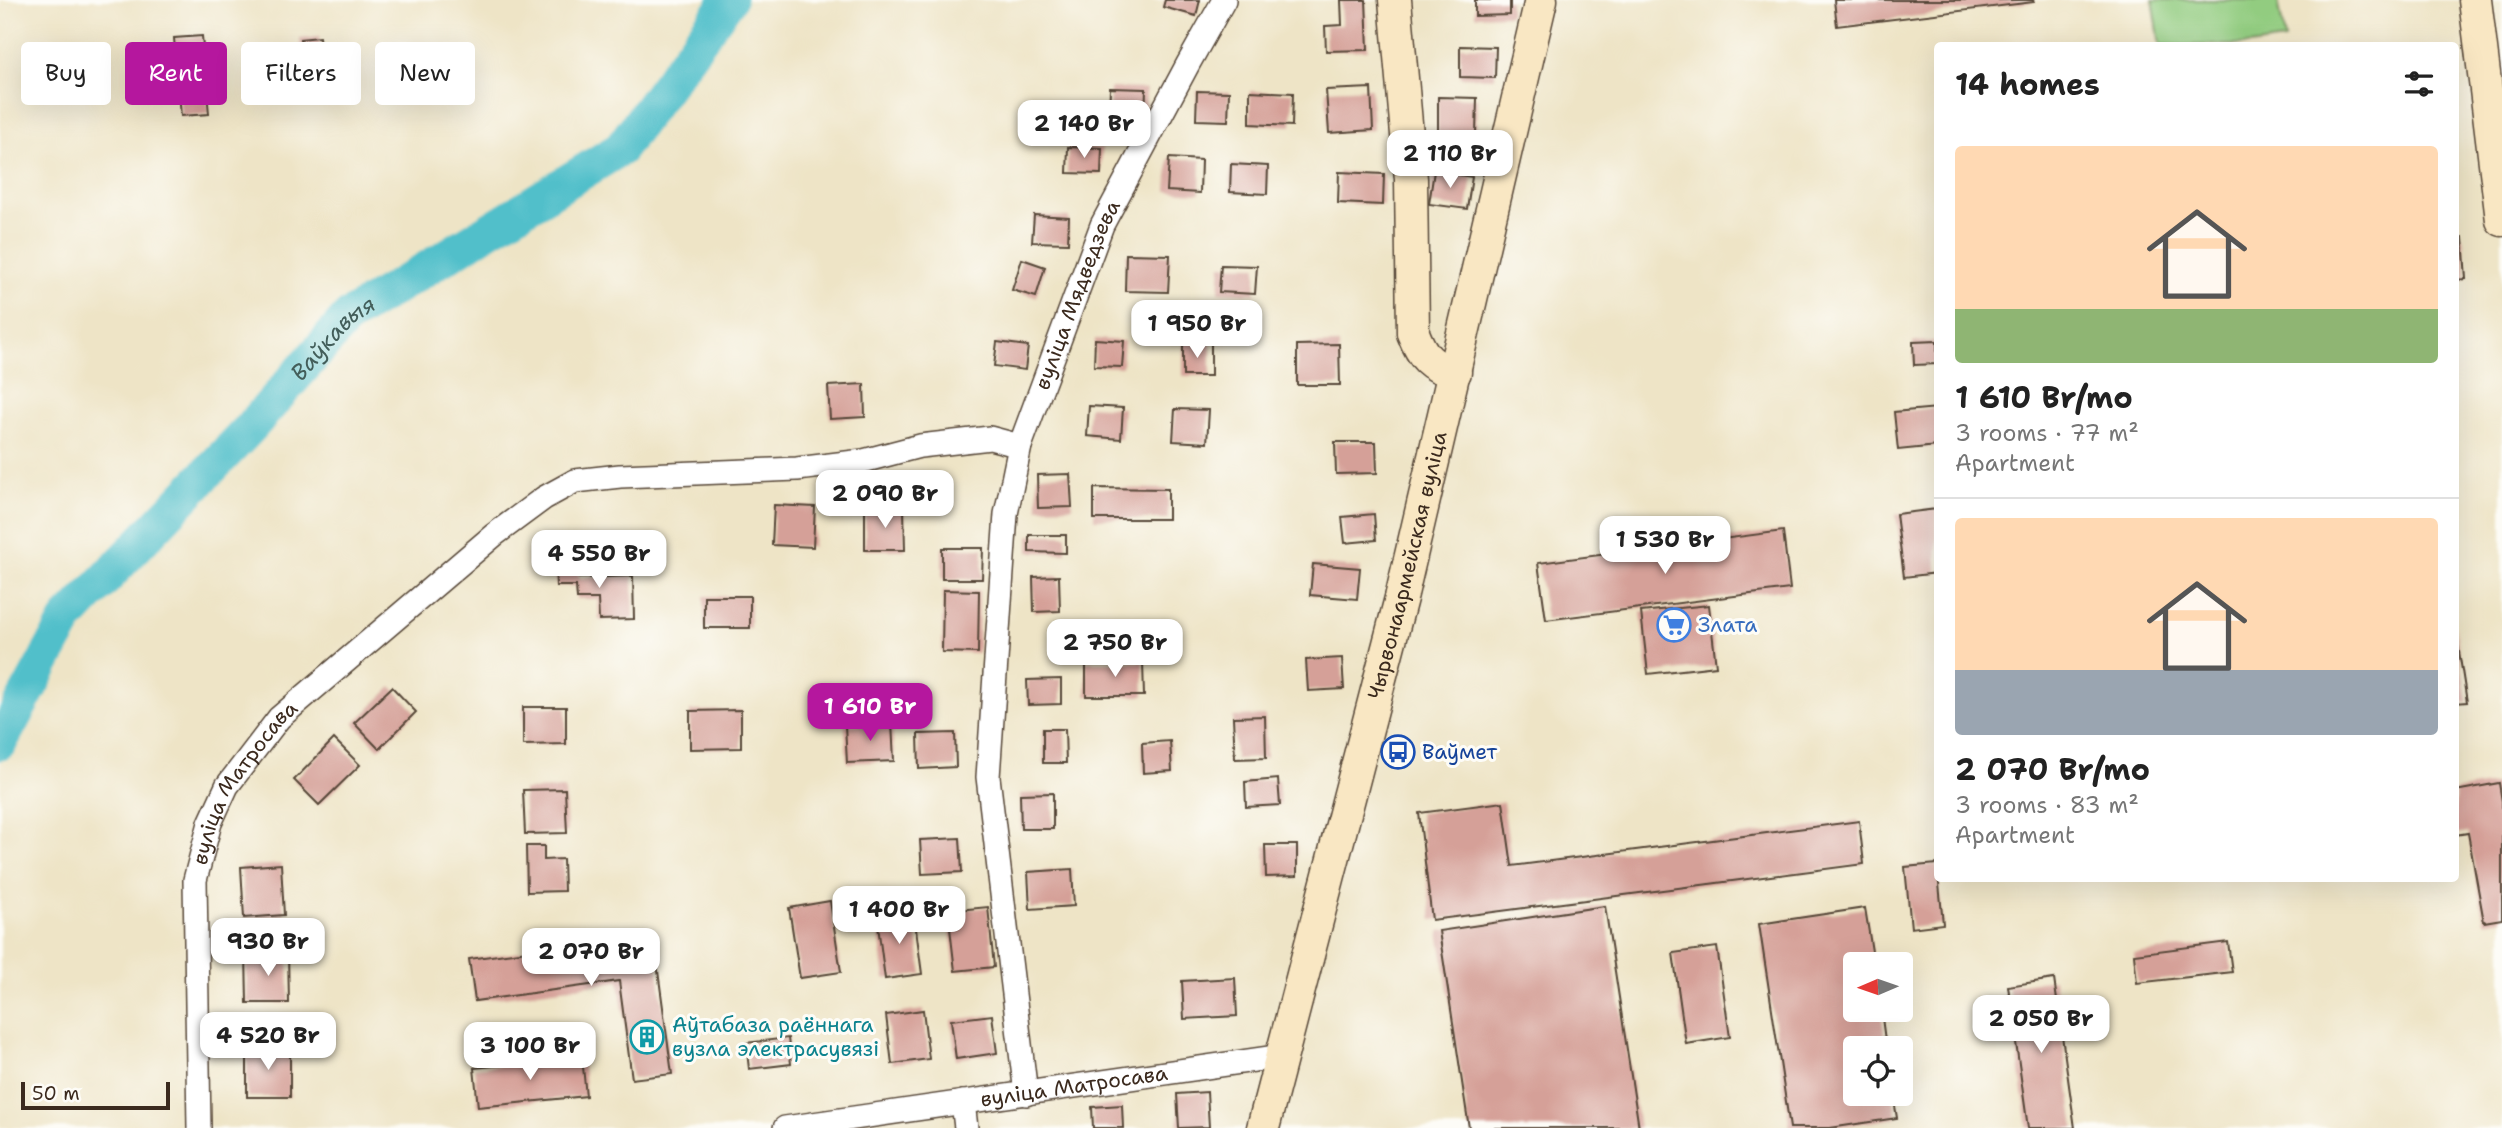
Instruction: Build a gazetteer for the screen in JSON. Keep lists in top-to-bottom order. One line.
{"streets":{"street":["вуліца Мядведзева","Чырвонаармейская вуліца","вуліца Матросава"]},"crossings":[["вуліца Мядведзева","вуліца Матросава"],["Чырвонаармейская вуліца","вуліца Матросава"]],"water":["Ваўкавыя"],"places":{"supermarket":["Злата"],"bus stop":["Ваўмет"],"building":["Аўтабаза раённага вузла электрасувязі"]},"scale_bar":"50 m","north":"left","page":{"chip":["Buy","Rent","Filters","New"],"heading":"14 homes","price":["2 140 Br","2 110 Br","1 950 Br","2 090 Br","1 530 Br","4 550 Br","2 750 Br","1 610 Br","1 400 Br","930 Br","2 070 Br","2 050 Br","4 520 Br","3 100 Br"],"list":[{"name":"1 610 Br/mo","note":"3 rooms · 77 m² · Apartment"},{"name":"2 070 Br/mo","note":"3 rooms · 83 m² · Apartment"}],"scale":"50 m"}}
